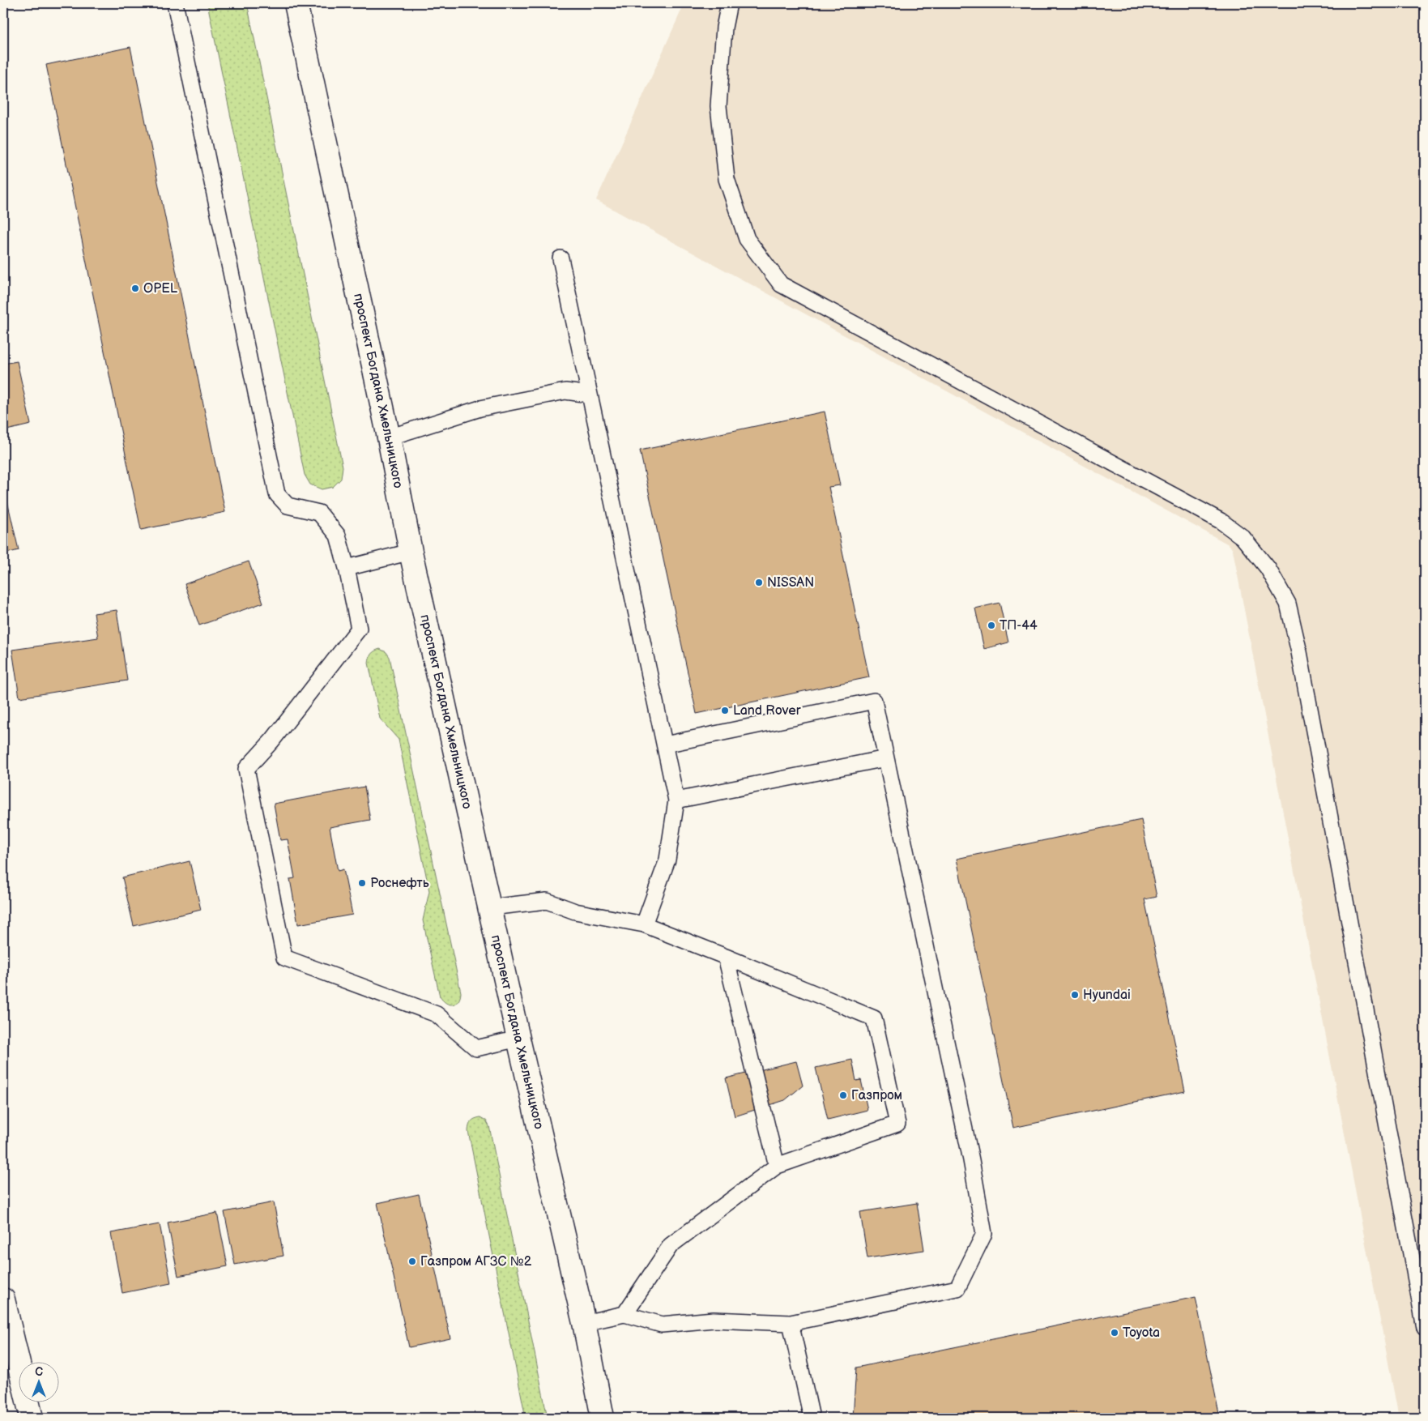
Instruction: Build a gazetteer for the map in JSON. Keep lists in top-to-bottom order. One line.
{"streets":{"main road":["проспект Богдана Хмельницкого"]},"places":["OPEL","NISSAN","ТП-44","Land Rover","Роснефть","Hyundai","Газпром","Газпром АГЗС №2","Toyota"],"north":"top"}
